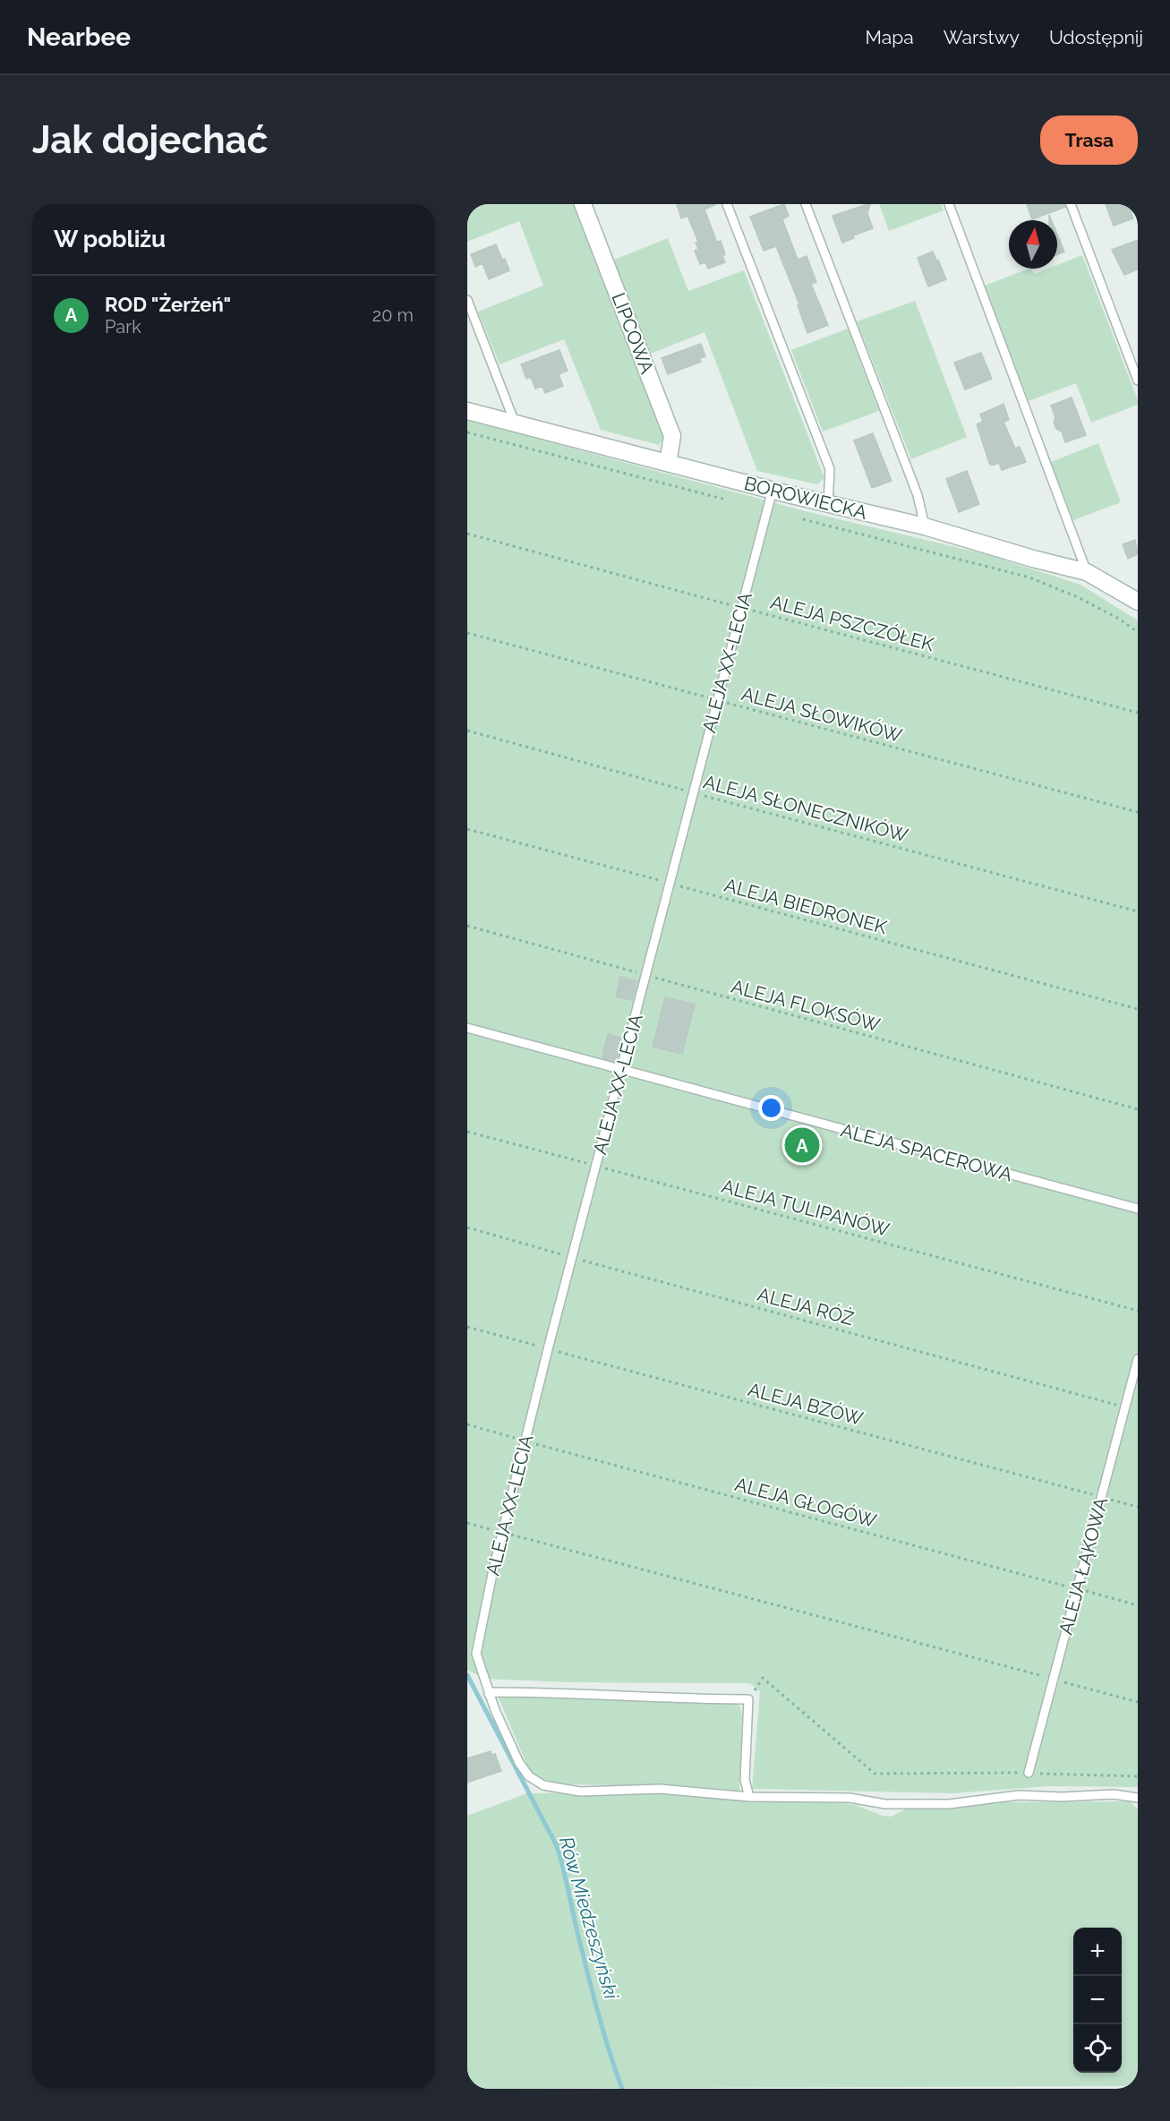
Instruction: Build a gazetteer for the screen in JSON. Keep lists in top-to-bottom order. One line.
{"streets":{"street":["LIPCOWA","BOROWIECKA"],"lane":["ALEJA XX-LECIA","ALEJA SPACEROWA","ALEJA ŁĄKOWA"],"path":["ALEJA PSZCZÓŁEK","ALEJA SŁOWIKÓW","ALEJA SŁONECZNIKÓW","ALEJA BIEDRONEK","ALEJA FLOKSÓW","ALEJA TULIPANÓW","ALEJA RÓŻ","ALEJA BZÓW","ALEJA GŁOGÓW"]},"crossings":[["LIPCOWA","BOROWIECKA"],["BOROWIECKA","ALEJA XX-LECIA"],["ALEJA PSZCZÓŁEK","ALEJA XX-LECIA"],["ALEJA XX-LECIA","ALEJA SŁOWIKÓW"],["ALEJA XX-LECIA","ALEJA SŁONECZNIKÓW"],["ALEJA XX-LECIA","ALEJA BIEDRONEK"],["ALEJA XX-LECIA","ALEJA FLOKSÓW"],["ALEJA XX-LECIA","ALEJA SPACEROWA"],["ALEJA XX-LECIA","ALEJA TULIPANÓW"],["ALEJA XX-LECIA","ALEJA RÓŻ"],["ALEJA XX-LECIA","ALEJA BZÓW"],["ALEJA XX-LECIA","ALEJA GŁOGÓW"],["ALEJA RÓŻ","ALEJA ŁĄKOWA"],["ALEJA BZÓW","ALEJA ŁĄKOWA"],["ALEJA GŁOGÓW","ALEJA ŁĄKOWA"]],"water":["Rów Miedzeszyński"],"north":"top","page":{"header":"Nearbee","nav":["Mapa","Warstwy","Udostępnij"],"buttons":"Trasa","title":"Jak dojechać","heading":"W pobliżu","list":[{"mark":"A","name":"ROD \"Żerżeń\"","note":"Park","value":"20 m"}],"pins":"A","map_buttons":["+","−"]}}
